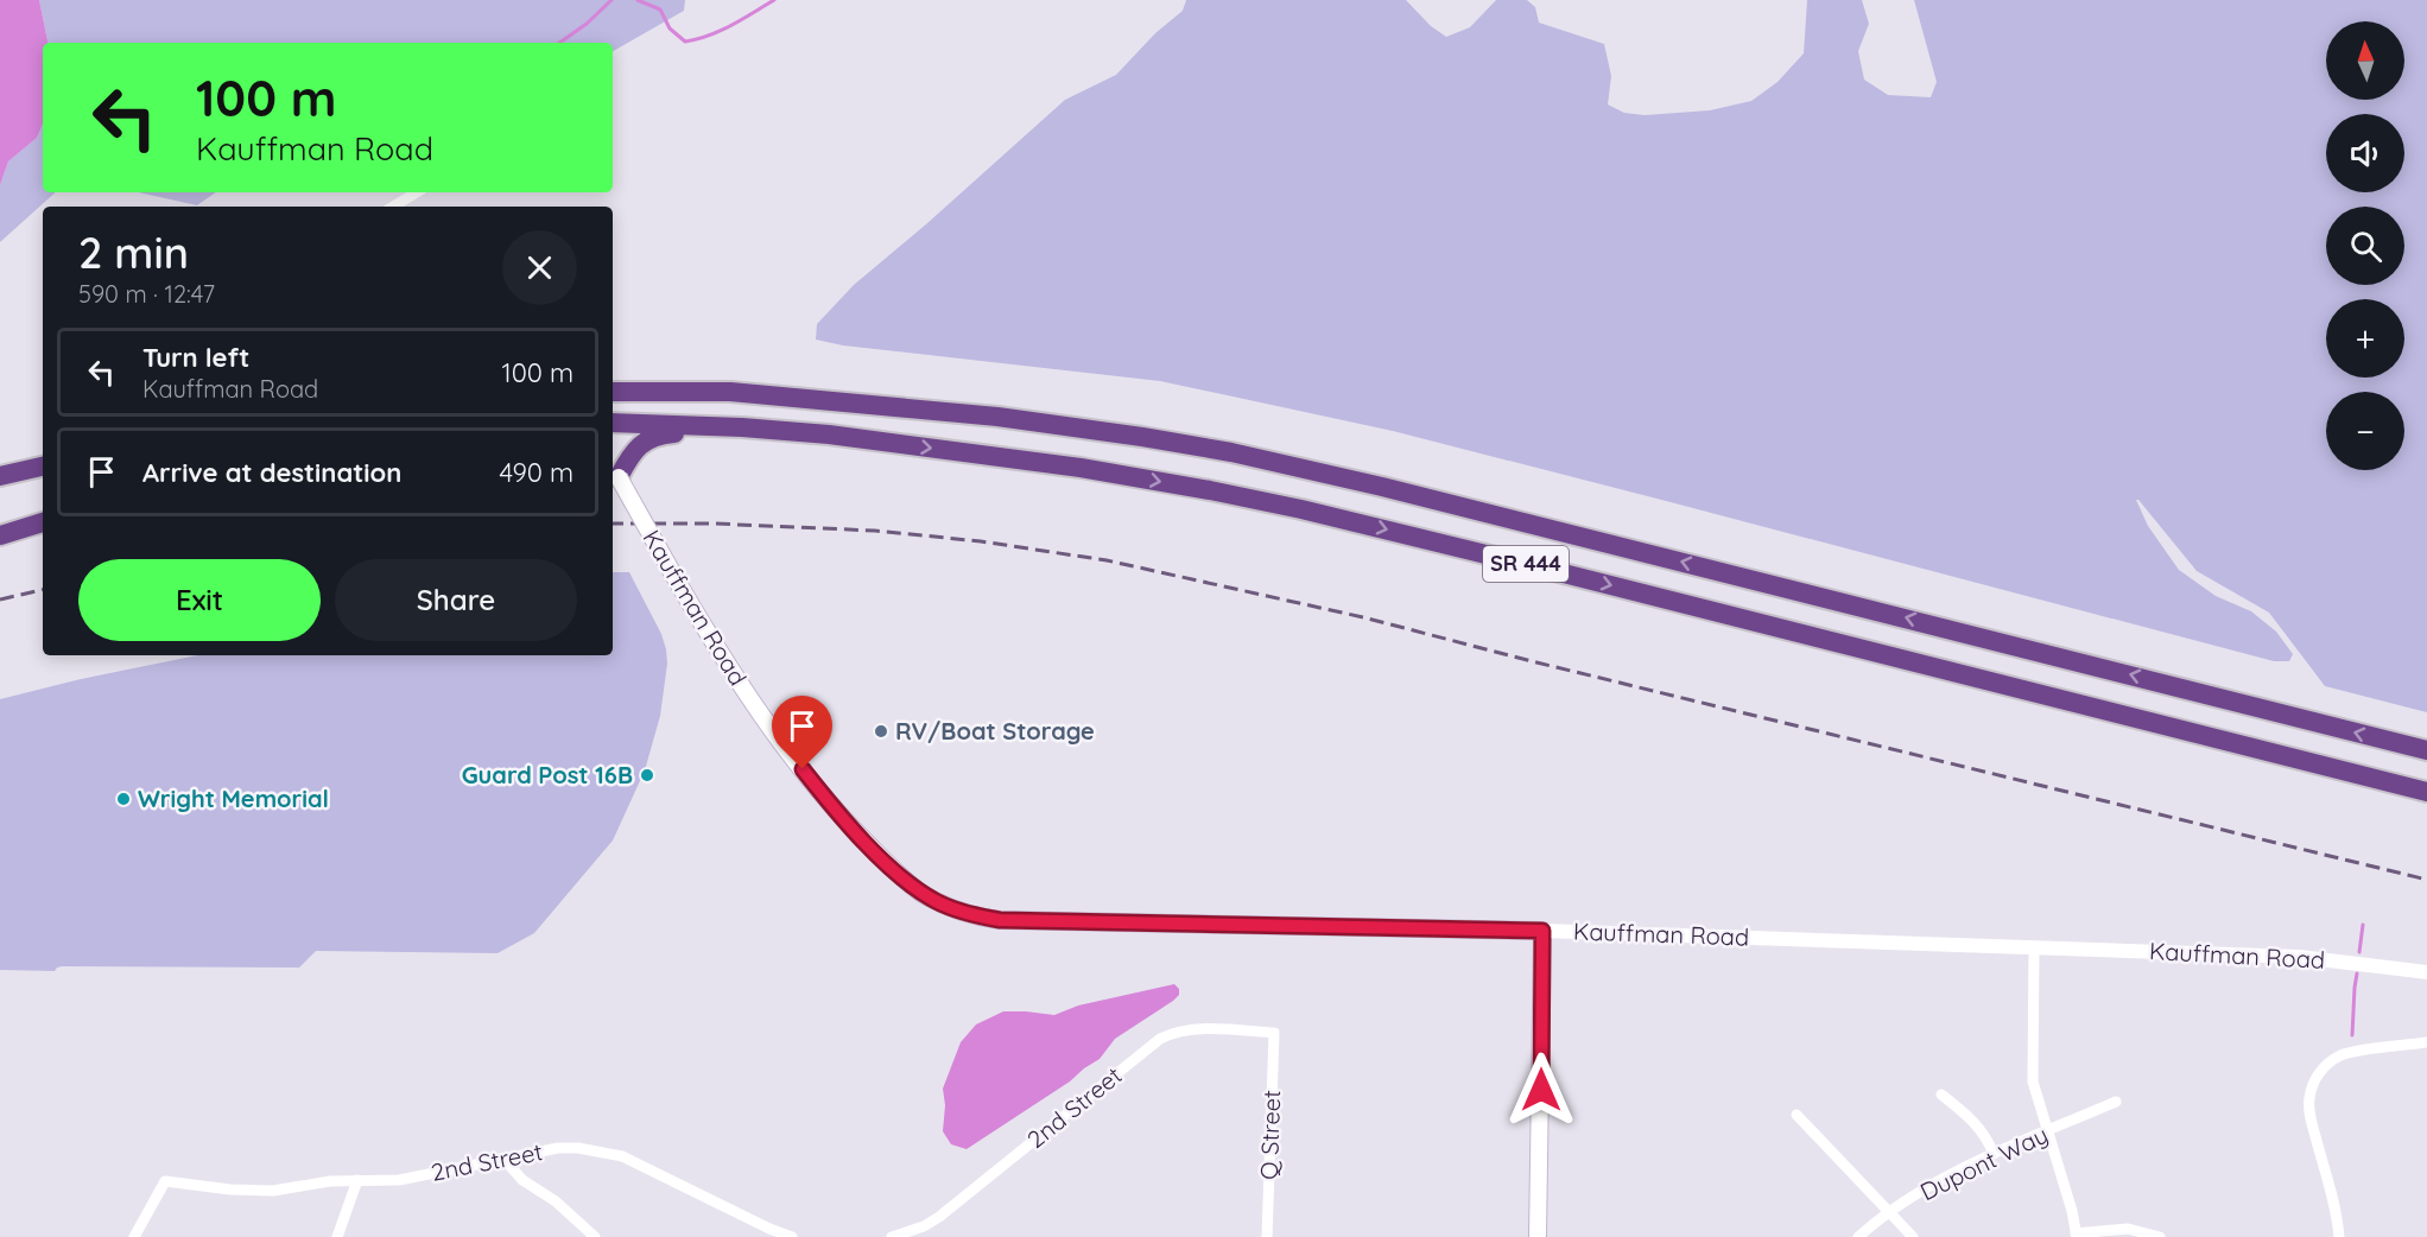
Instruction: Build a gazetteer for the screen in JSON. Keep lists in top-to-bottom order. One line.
{"streets":{"highway":["SR 444"],"main road":["Kauffman Road"],"street":["2nd Street","Q Street","Dupont Way"]},"crossings":[["2nd Street","Q Street"]],"places":["RV/Boat Storage","Guard Post 16B","Wright Memorial"],"north":"top","page":{"map_buttons":["+","−"],"turn":["100 m","Kauffman Road"],"heading":["2 min","590 m · 12:47"],"list":[{"name":"Turn left","note":"Kauffman Road","value":"100 m"},{"name":"Arrive at destination","value":"490 m"}],"buttons":["Exit","Share"]}}
